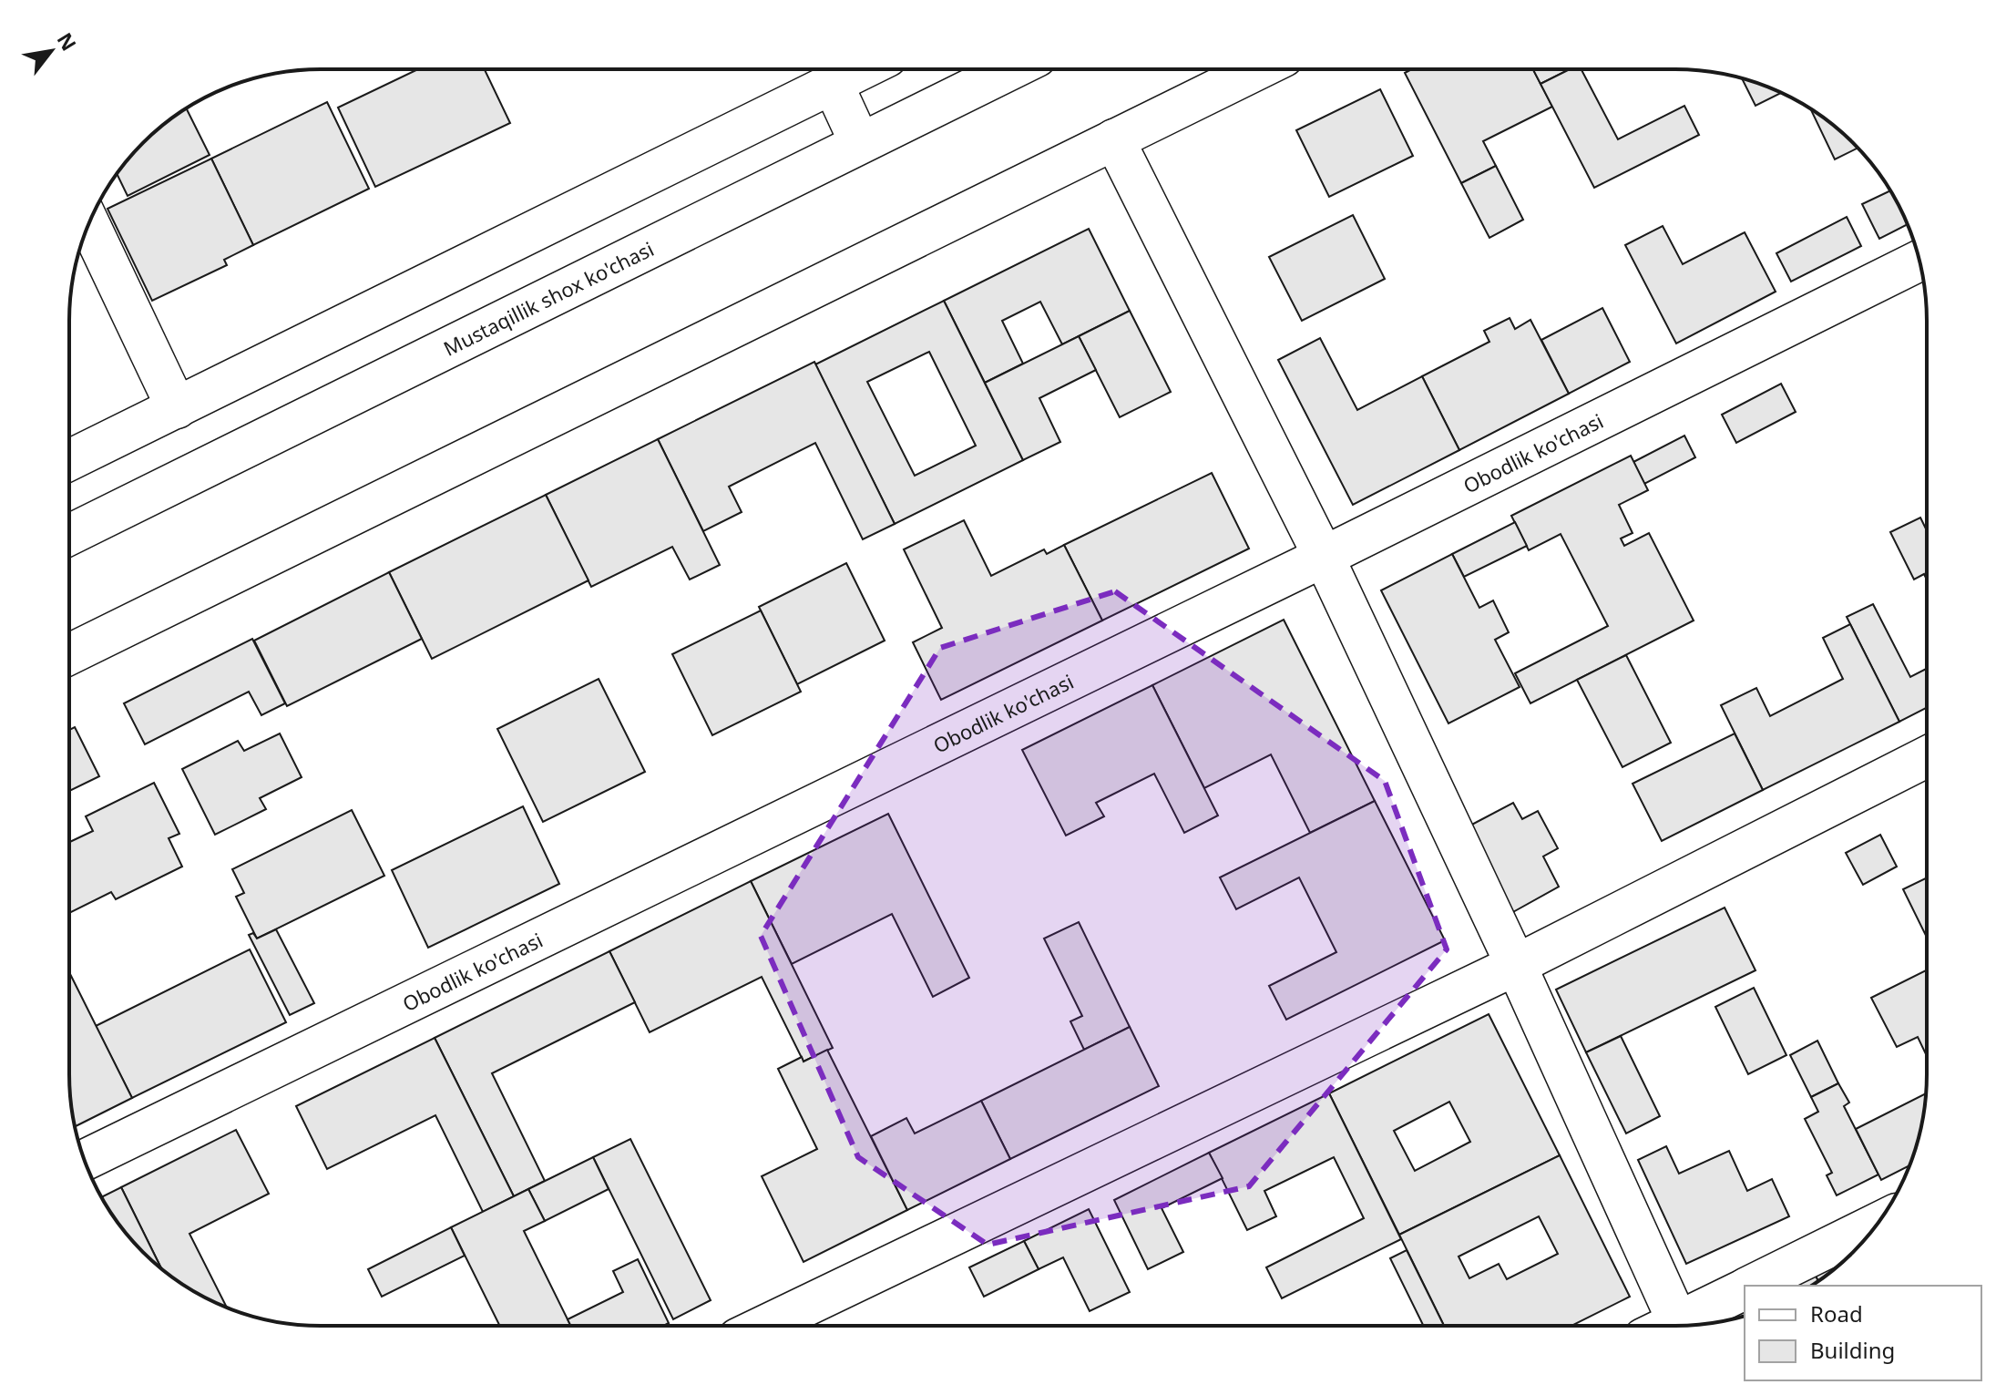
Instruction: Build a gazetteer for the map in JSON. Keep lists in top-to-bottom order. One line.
{"streets":{"street":["Mustaqillik shox ko'chasi","Obodlik ko'chasi"]},"legend":["Road","Building"],"north":"top right"}
